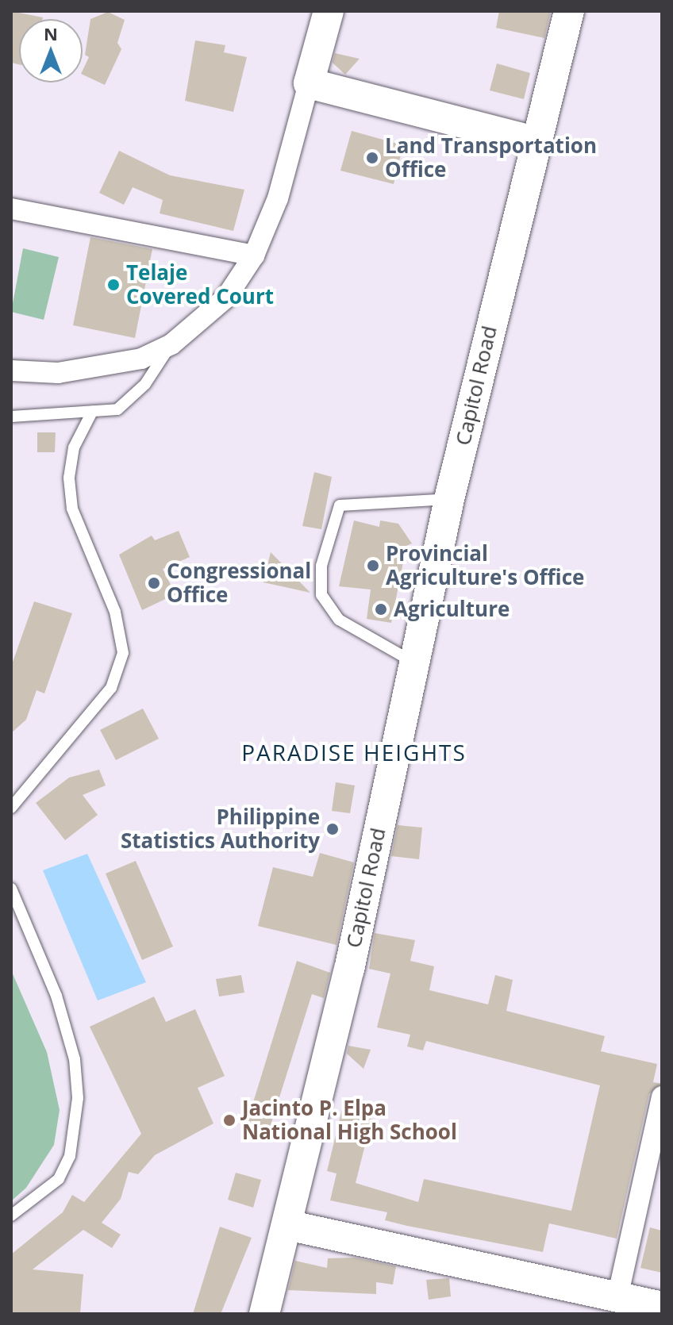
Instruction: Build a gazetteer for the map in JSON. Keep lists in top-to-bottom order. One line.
{"streets":{"main road":["Capitol Road"]},"districts":["PARADISE HEIGHTS"],"places":["Land Transportation Office","Telaje Covered Court","Provincial Agriculture's Office","Congressional Office","Agriculture","Philippine Statistics Authority","Jacinto P. Elpa National High School"],"north":"top"}
